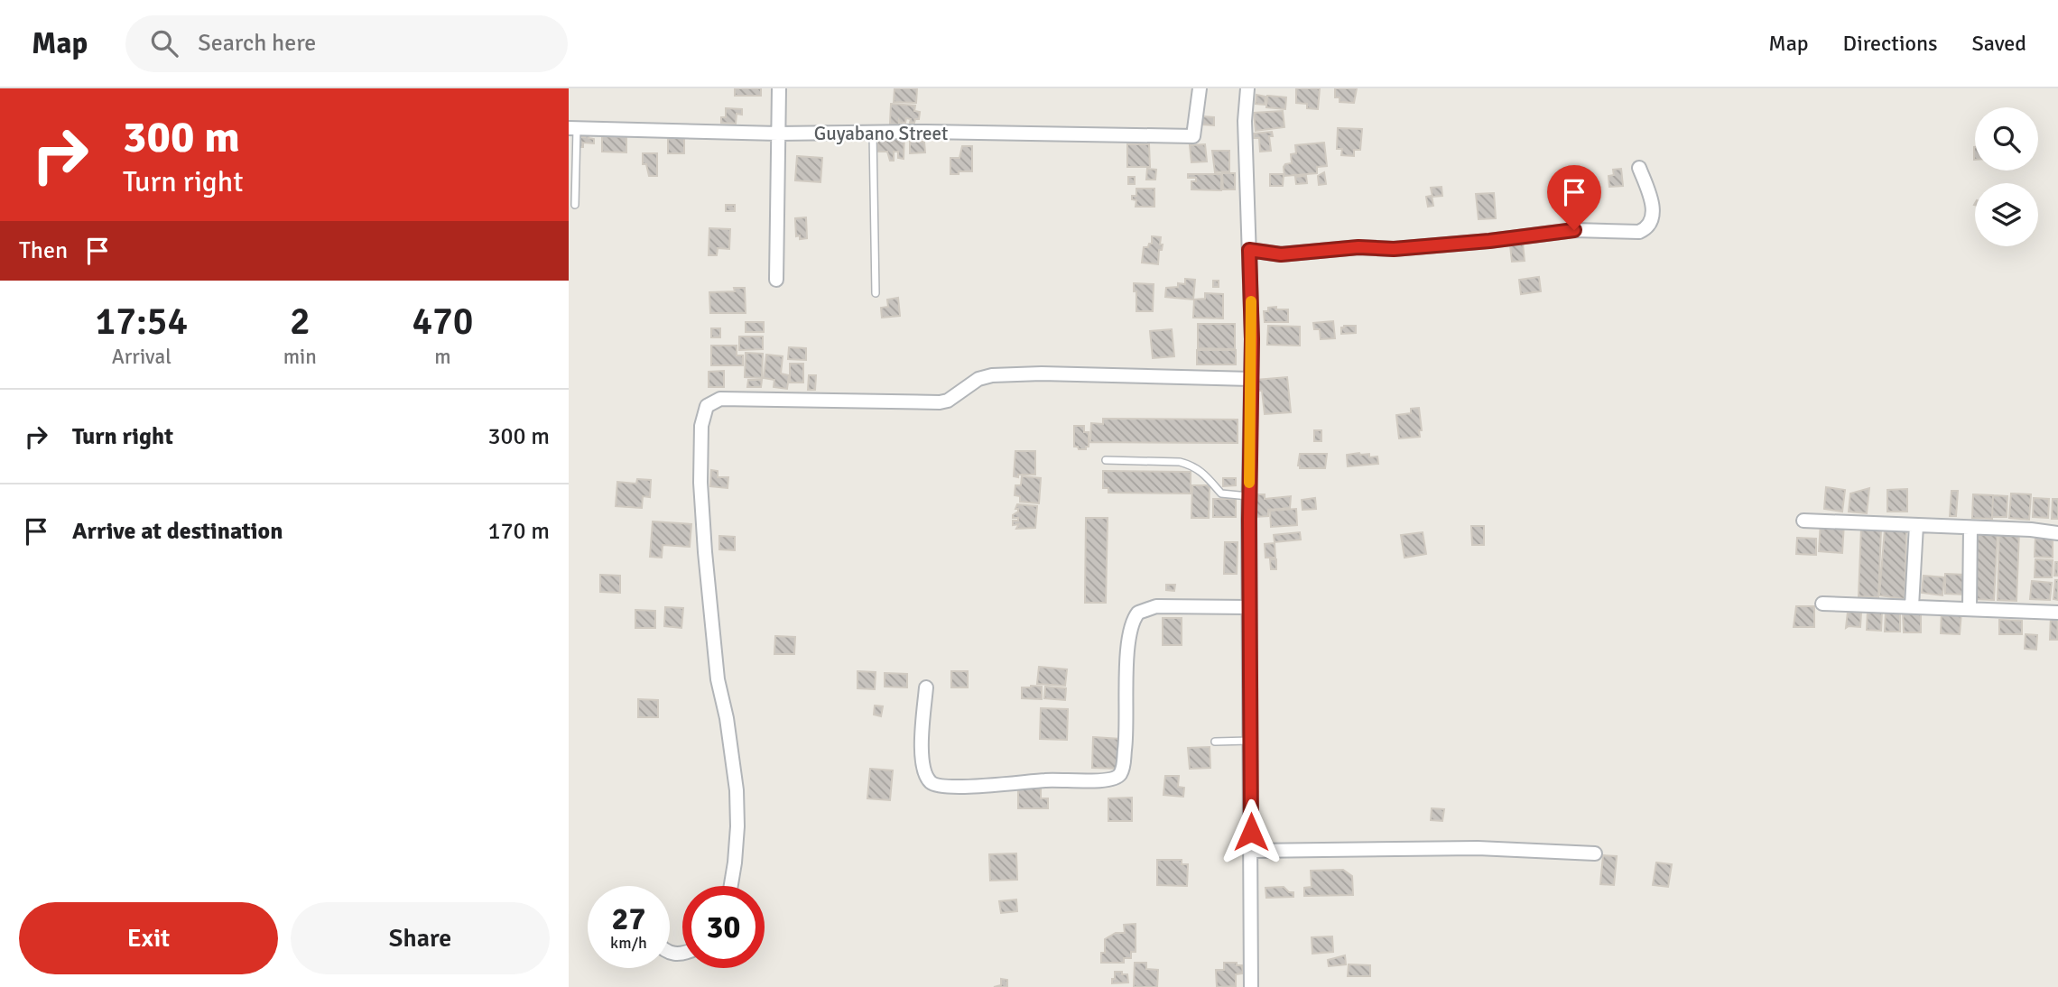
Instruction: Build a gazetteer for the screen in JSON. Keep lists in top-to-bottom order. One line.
{"streets":{"street":["Guyabano Street"]},"page":{"header":"Map","search":"Search here","nav":["Map","Directions","Saved"],"turn":["300 m","Turn right"],"then":"Then","eta":["17:54","Arrival","2","min","470","m"],"list":[{"name":"Turn right","value":"300 m"},{"name":"Arrive at destination","value":"170 m"}],"speed":"27 km/h","limit":"30","buttons":["Exit","Share"]}}
